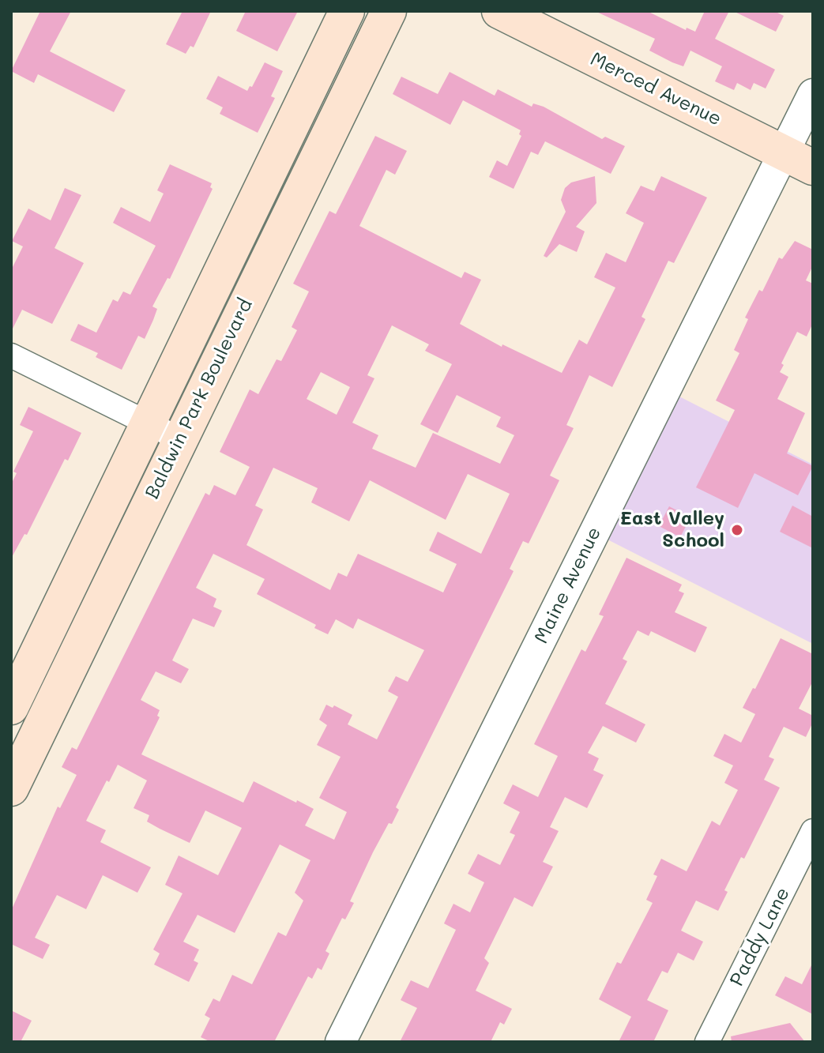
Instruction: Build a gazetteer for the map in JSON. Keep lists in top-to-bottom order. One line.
{"streets":{"main road":["Merced Avenue","Baldwin Park Boulevard"],"street":["Maine Avenue","Paddy Lane"]},"crossings":[["Merced Avenue","Maine Avenue"]],"places":["East Valley School"]}
